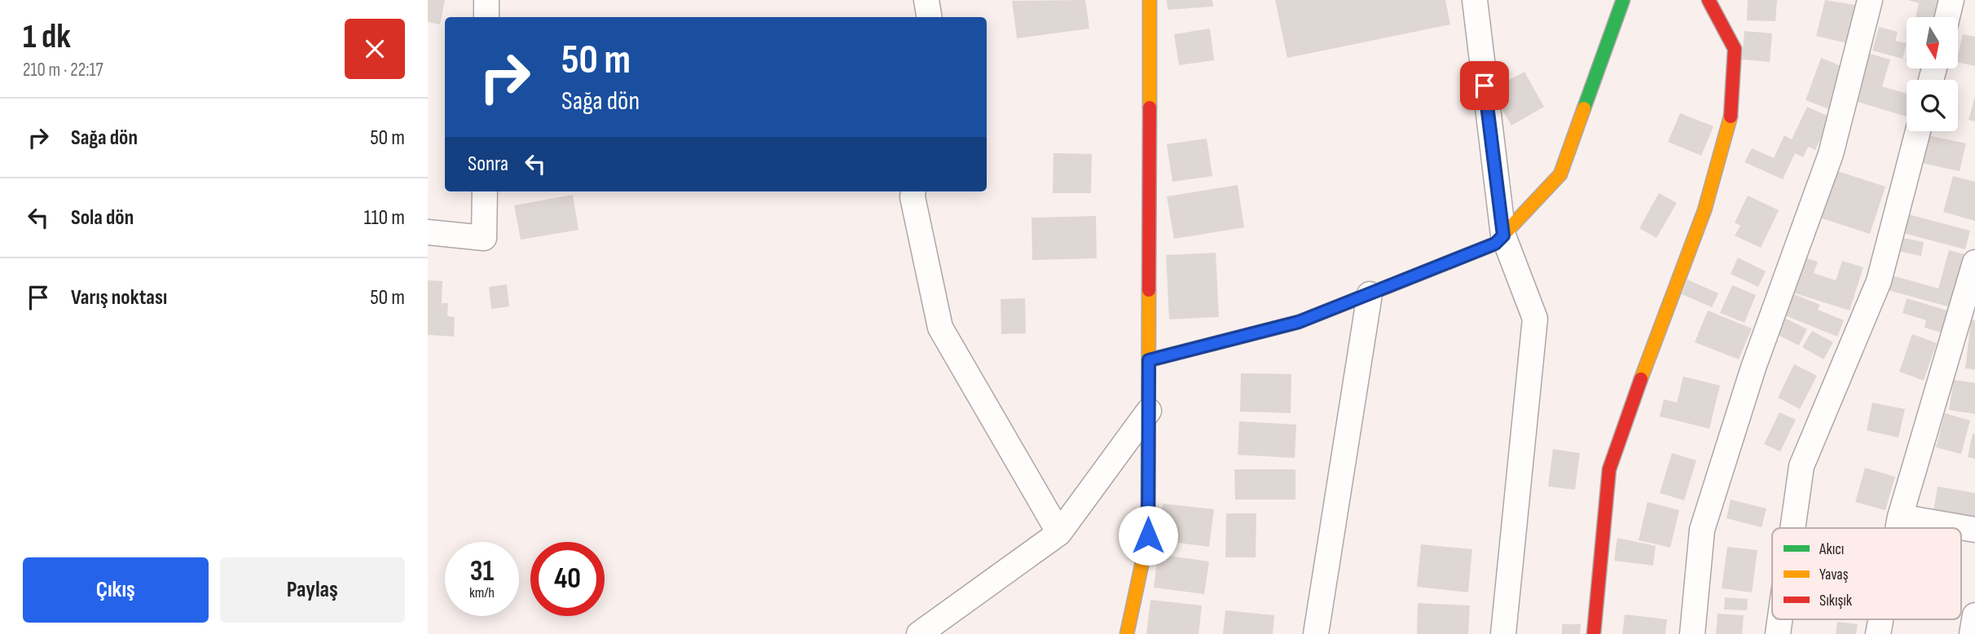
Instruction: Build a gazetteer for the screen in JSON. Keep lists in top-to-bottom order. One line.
{"legend":["Akıcı","Yavaş","Sıkışık"],"north":"bottom","page":{"heading":["1 dk","210 m · 22:17"],"turn":["50 m","Sağa dön"],"list":[{"name":"Sağa dön","value":"50 m"},{"name":"Sola dön","value":"110 m"},{"name":"Varış noktası","value":"50 m"}],"then":"Sonra","speed":"31 km/h","limit":"40","buttons":["Çıkış","Paylaş"]}}
